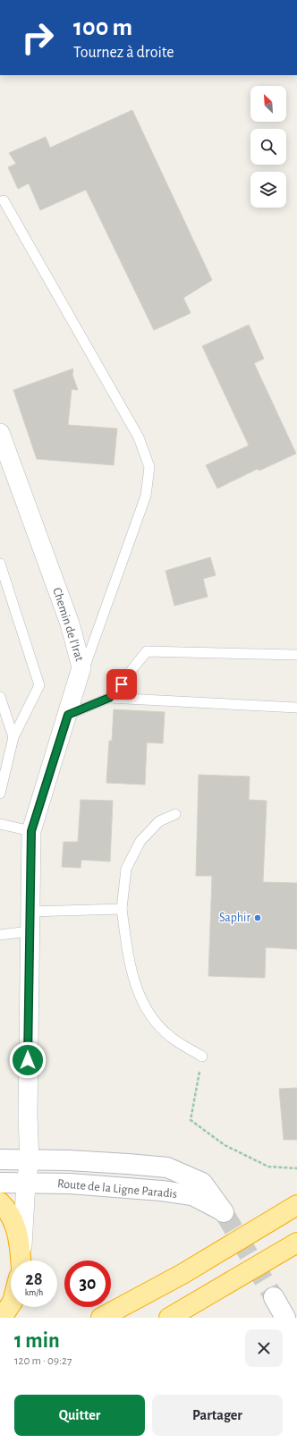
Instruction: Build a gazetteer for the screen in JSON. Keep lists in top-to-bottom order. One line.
{"streets":{"main road":["Route de la Ligne Paradis"],"street":["Chemin de l'Irat"]},"crossings":[["Chemin de l'Irat","Route de la Ligne Paradis"]],"places":["Saphir"],"north":"top left","page":{"turn":["100 m","Tournez à droite"],"speed":"28 km/h","limit":"30","heading":["1 min","120 m · 09:27"],"buttons":["Quitter","Partager"]}}
